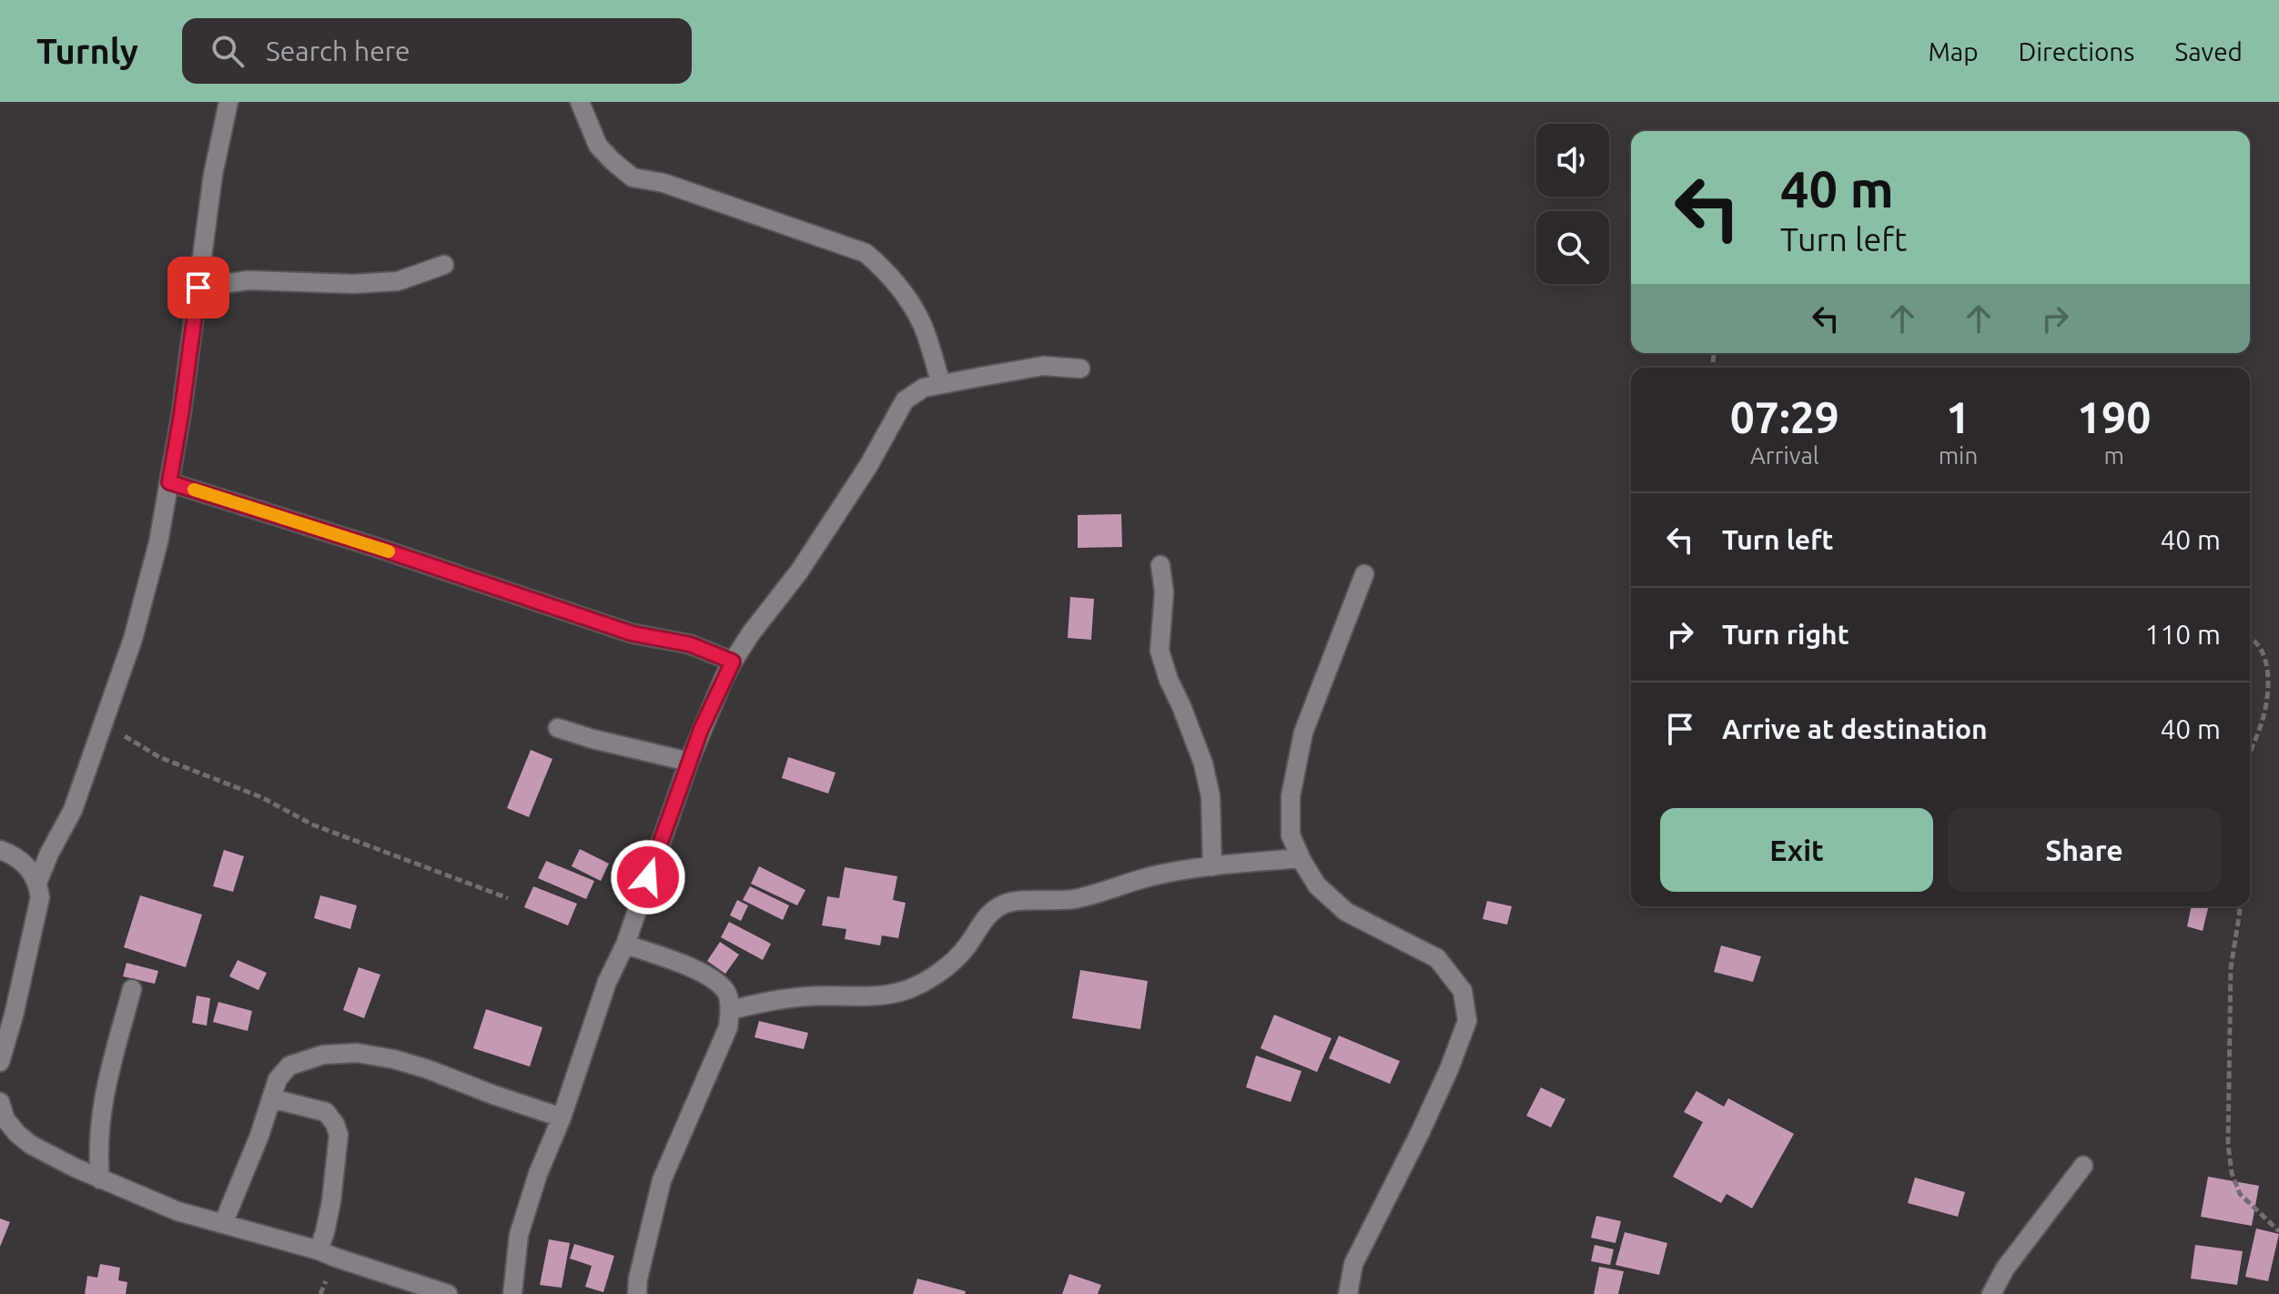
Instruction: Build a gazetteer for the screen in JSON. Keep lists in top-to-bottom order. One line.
{"page":{"header":"Turnly","search":"Search here","nav":["Map","Directions","Saved"],"turn":["40 m","Turn left"],"eta":["07:29","Arrival","1","min","190","m"],"list":[{"name":"Turn left","value":"40 m"},{"name":"Turn right","value":"110 m"},{"name":"Arrive at destination","value":"40 m"}],"buttons":["Exit","Share"]}}
